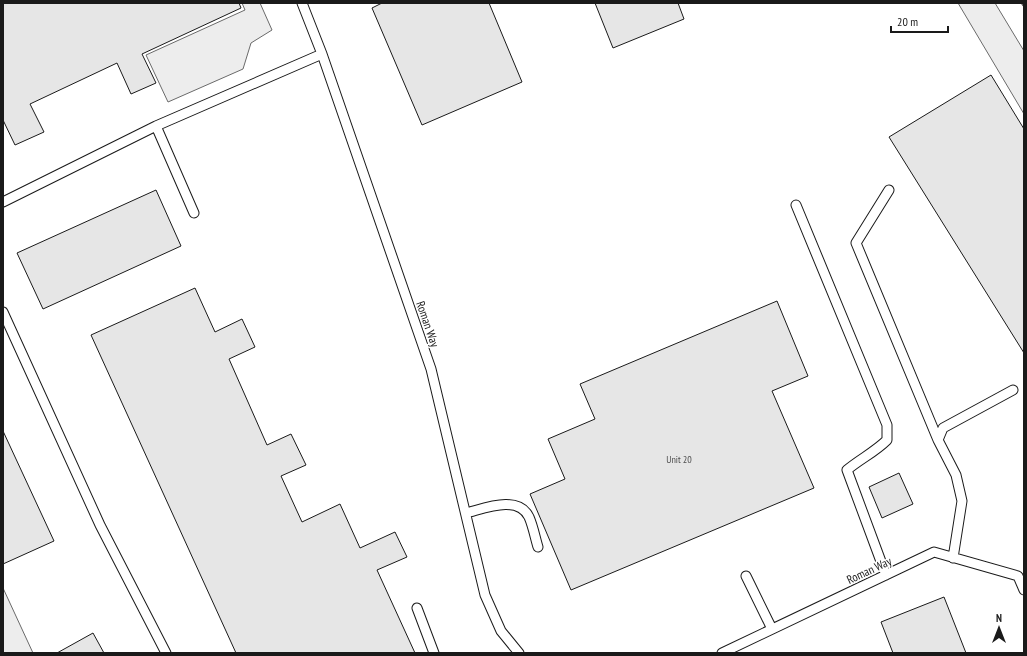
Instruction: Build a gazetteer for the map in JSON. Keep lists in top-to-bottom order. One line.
{"streets":{"lane":["Roman Way"]},"house_numbers":["Unit 20"],"scale_bar":"20 m","north":"top"}
